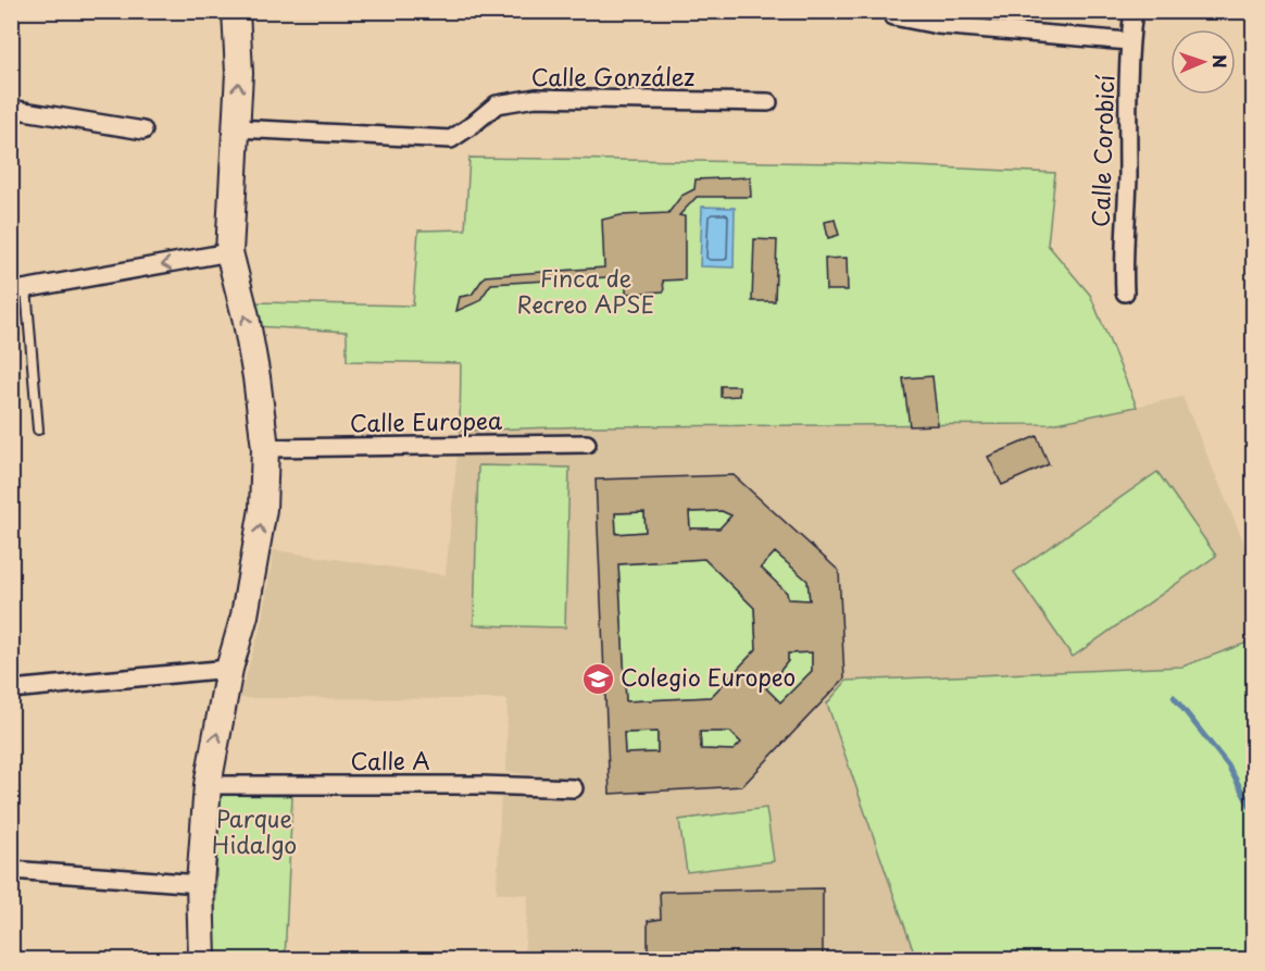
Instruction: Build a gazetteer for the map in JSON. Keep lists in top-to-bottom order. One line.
{"streets":{"street":["Calle González","Calle Corobicí","Calle Europea","Calle A"]},"parks":["Finca de Recreo APSE","Parque Hidalgo"],"places":{"school or university":["Colegio Europeo"]},"north":"right"}
